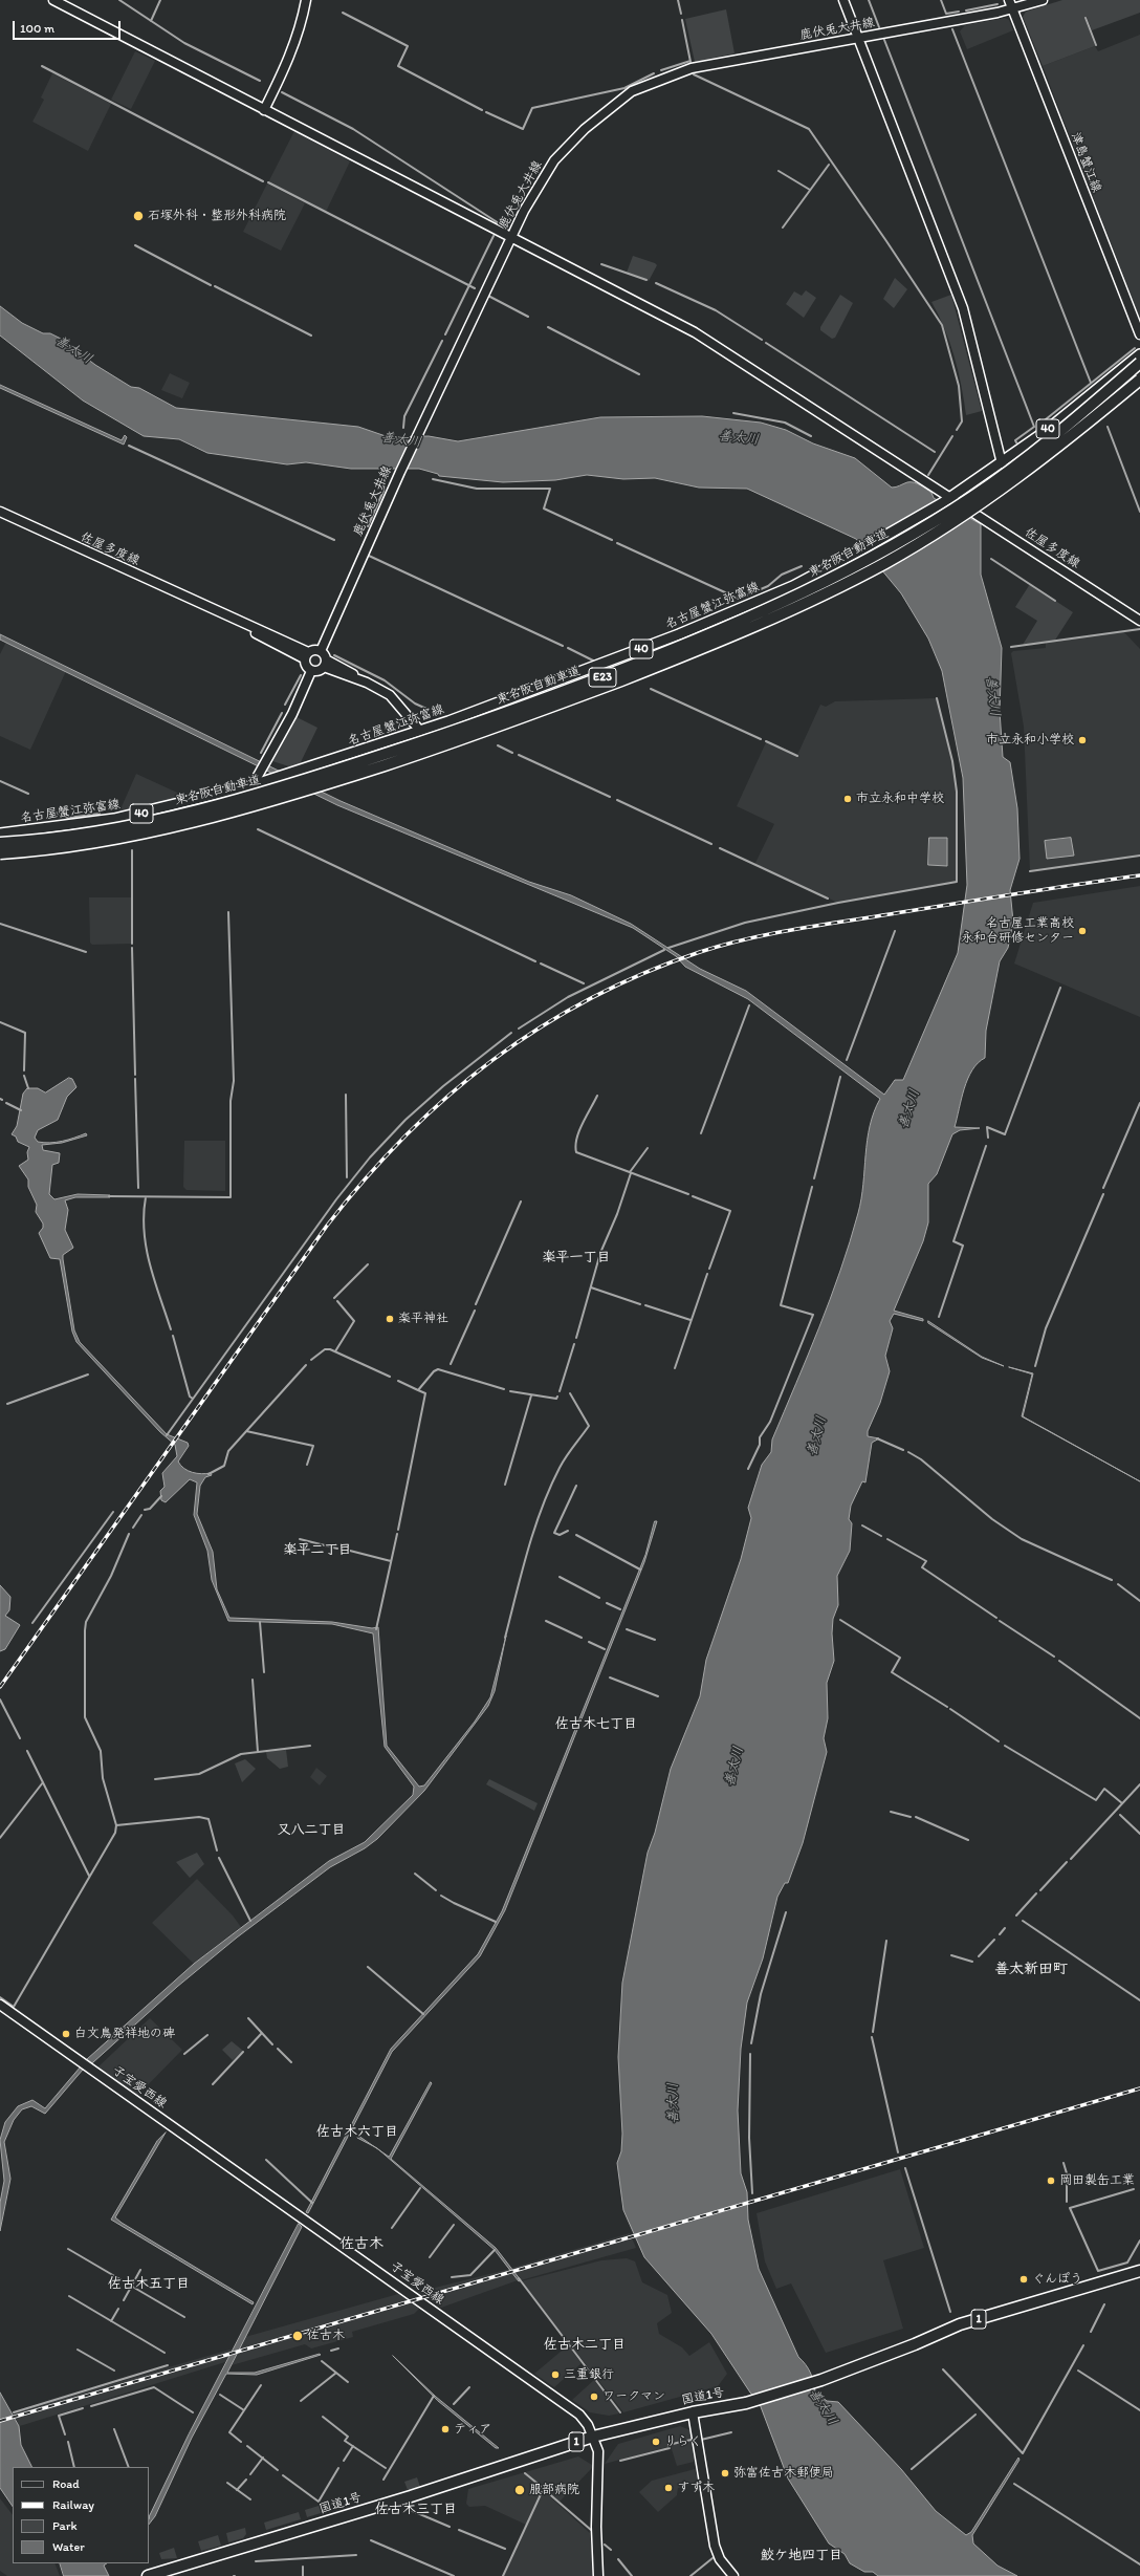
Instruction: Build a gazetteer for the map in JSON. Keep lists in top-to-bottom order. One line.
{"streets":{"highway":["東名阪自動車道","E23","1","国道1号"],"main road":["鹿伏兎大井線","津島蟹江線","40","佐屋多度線","名古屋蟹江弥富線","子宝愛西線"]},"crossings":[["鹿伏兎大井線","津島蟹江線"],["鹿伏兎大井線","佐屋多度線"],["佐屋多度線","名古屋蟹江弥富線"],["子宝愛西線","国道1号"]],"districts":["楽平一丁目","楽平二丁目","佐古木七丁目","又八二丁目","善太新田町","佐古木六丁目","佐古木","佐古木五丁目","佐古木二丁目","佐古木三丁目","鮫ケ地四丁目"],"water":["善太川"],"places":["石塚外科・整形外科病院","市立永和小学校","市立永和中学校","名古屋工業高校 永和台研修センター","楽平神社","白文鳥発祥地の碑","岡田製缶工業","ぐんぽう","佐古木","三重銀行","ワークマン","ティア","りらく","弥富佐古木郵便局","すず木","服部病院"],"legend":["Road","Railway","Park","Water"],"scale_bar":"100 m"}
